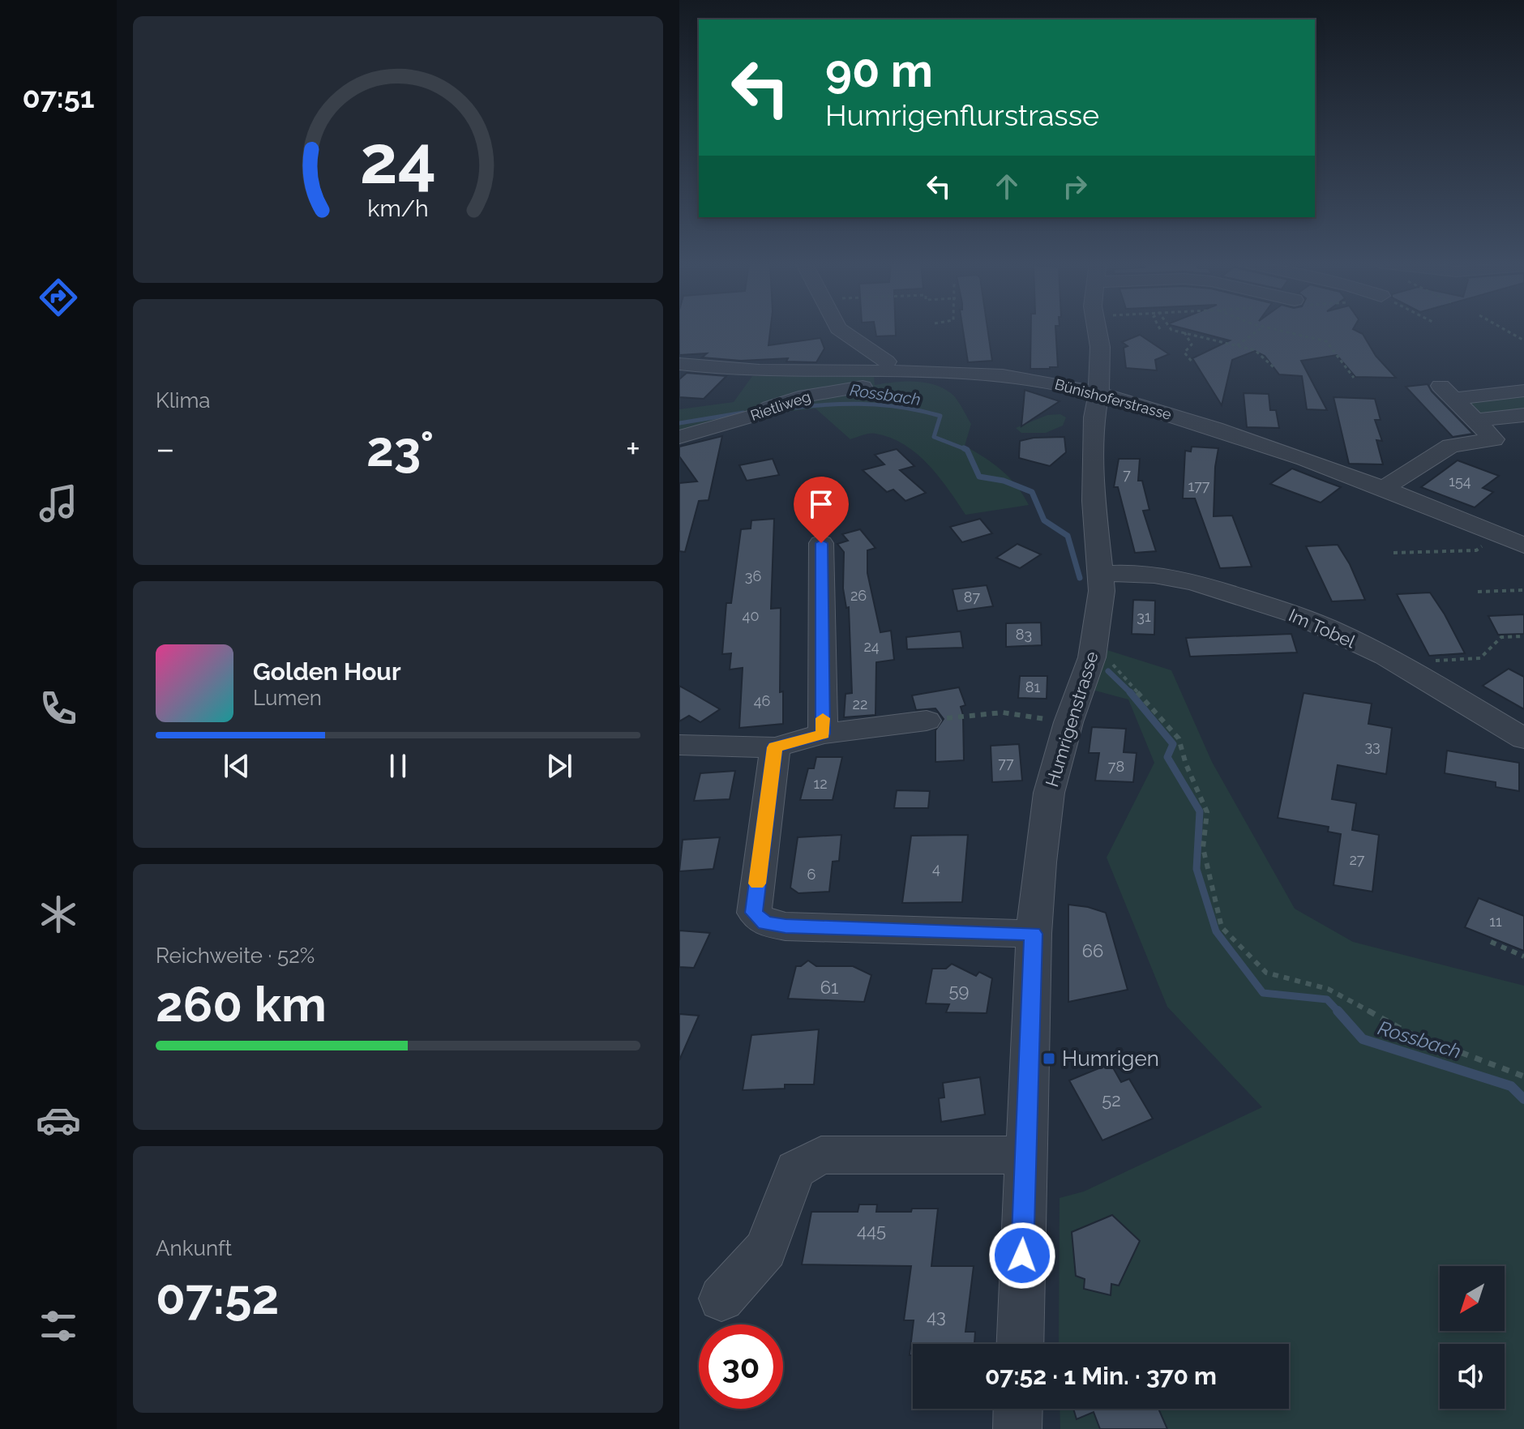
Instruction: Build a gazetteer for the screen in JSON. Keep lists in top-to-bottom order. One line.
{"streets":{"street":["Bünishoferstrasse","Rietliweg","Im Tobel","Humrigenstrasse"]},"crossings":[["Bünishoferstrasse","Rietliweg"],["Bünishoferstrasse","Humrigenstrasse"],["Im Tobel","Humrigenstrasse"]],"water":["Rossbach"],"places":{"transit":["Humrigen"]},"house_numbers":["7","154","177","36","26","87","40","31","83","24","81","46","22","33","77","78","12","27","4","6","11","66","61","59","52","445","43"],"north":"bottom left","page":{"tabs":"07:51","turn":["90 m","Humrigenflurstrasse"],"tile":["Klima",["Reichweite · 52%","260 km"],["Ankunft","07:52"]],"heat":["−","23°","+"],"song":["Golden Hour","Lumen"],"limit":"30","trip":"07:52 · 1 Min. · 370 m","gauge":["24","km/h"]}}
